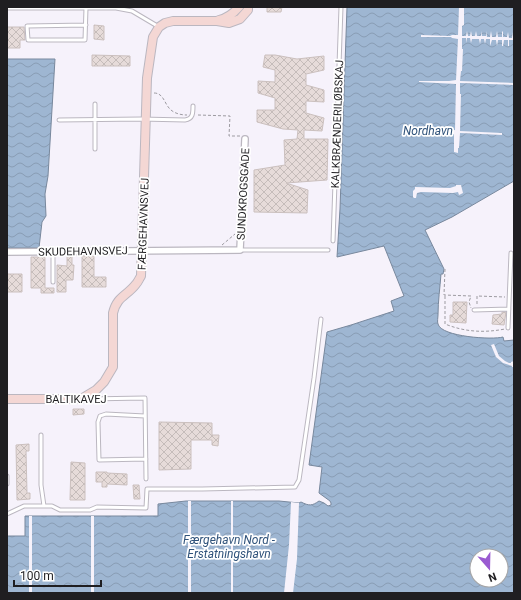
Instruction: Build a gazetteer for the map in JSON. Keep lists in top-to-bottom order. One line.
{"streets":{"street":["SUNDKROGSGADE","FÆRGEHAVNSVEJ","SKUDEHAVNSVEJ","BALTIKAVEJ"],"lane":["KALKBRÆNDERILØBSKAJ"]},"crossings":[["SUNDKROGSGADE","SKUDEHAVNSVEJ"],["FÆRGEHAVNSVEJ","SKUDEHAVNSVEJ"],["FÆRGEHAVNSVEJ","BALTIKAVEJ"]],"water":["Nordhavn","Færgehavn Nord - Erstatningshavn"],"scale_bar":"100 m","north":"bottom"}
